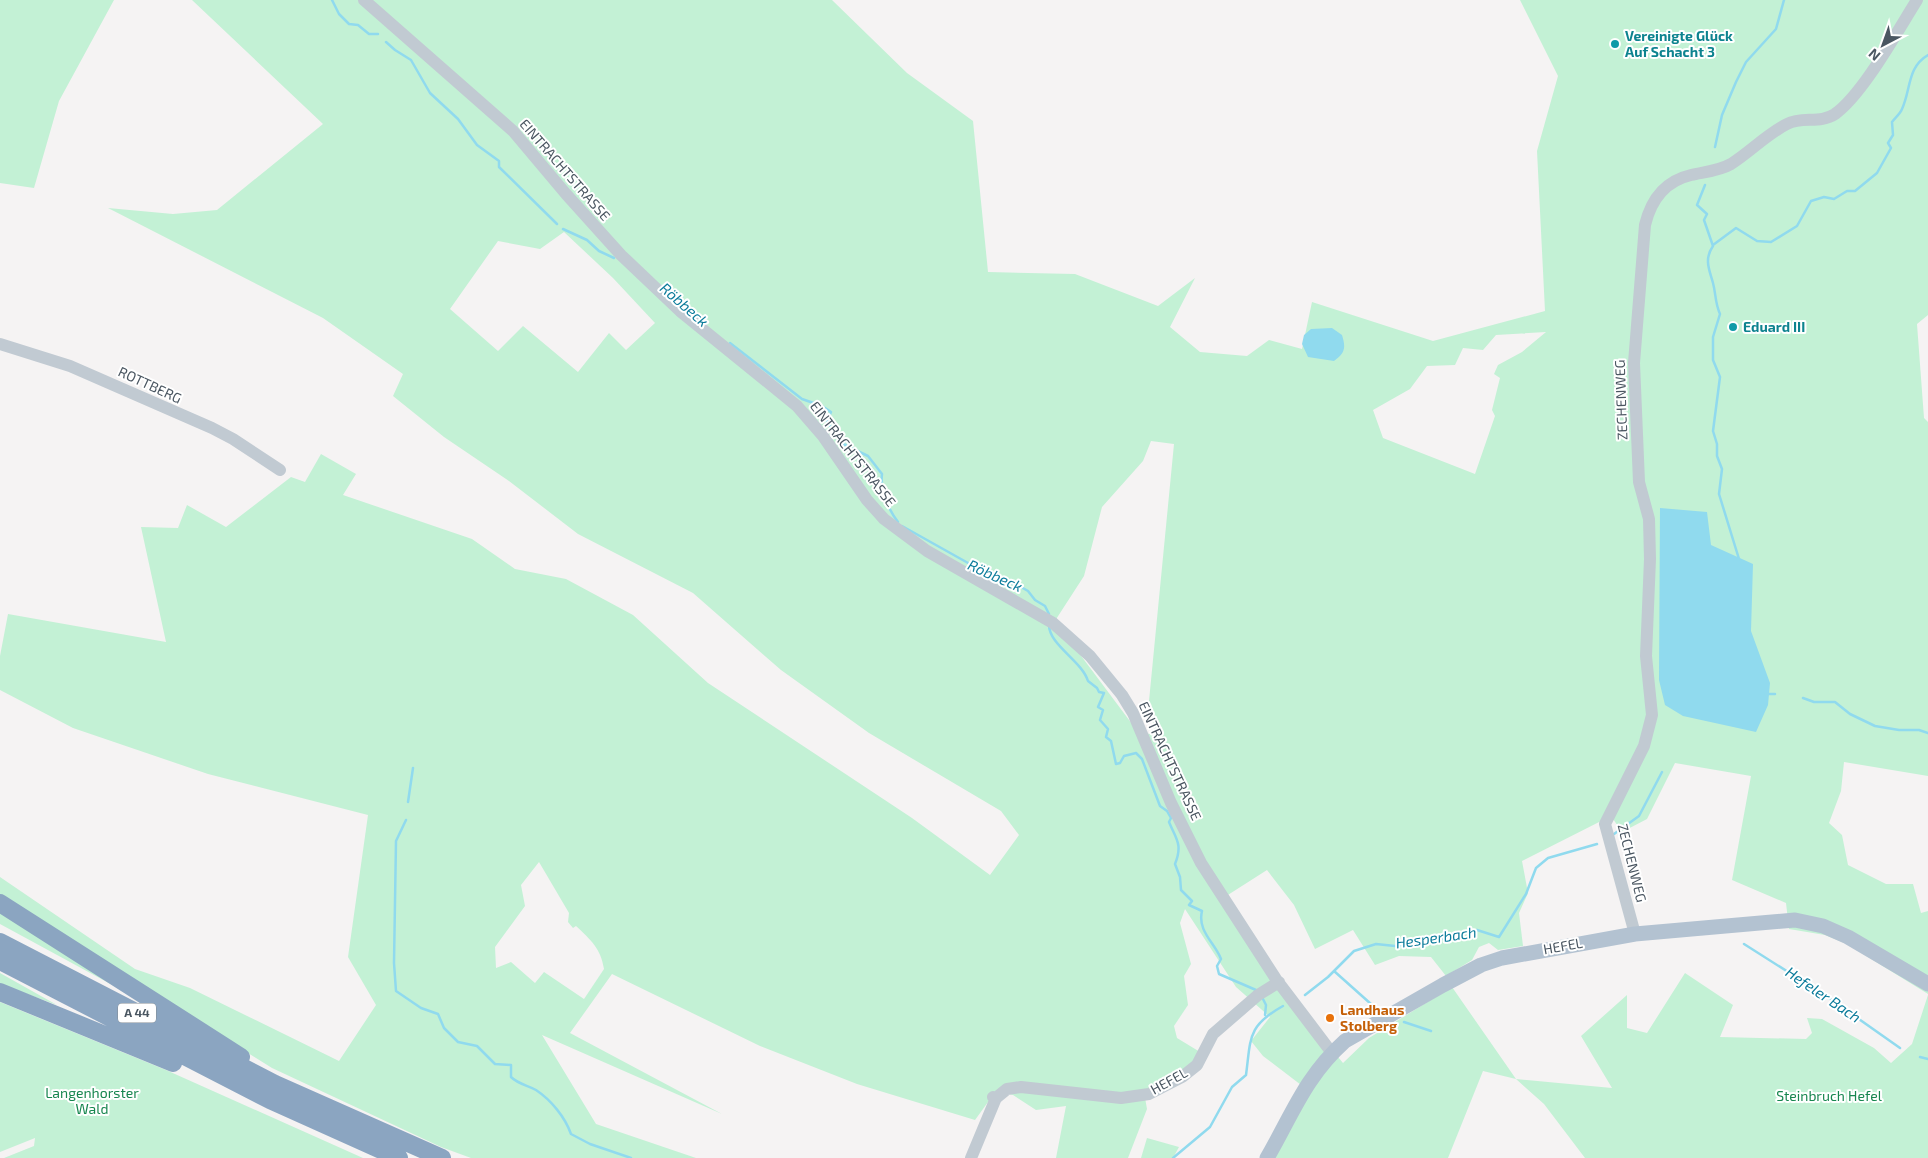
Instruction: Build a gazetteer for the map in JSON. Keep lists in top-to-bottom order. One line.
{"streets":{"highway":["A 44"],"main road":["HEFEL"],"street":["EINTRACHTSTRASSE","ROTTBERG","ZECHENWEG"]},"crossings":[["EINTRACHTSTRASSE","HEFEL"],["ZECHENWEG","HEFEL"]],"water":["Röbbeck","Hesperbach","Hefeler Bach"],"parks":["Langenhorster Wald","Steinbruch Hefel"],"places":["Vereinigte Glück Auf Schacht 3","Eduard III","Landhaus Stolberg"],"north":"bottom left"}
